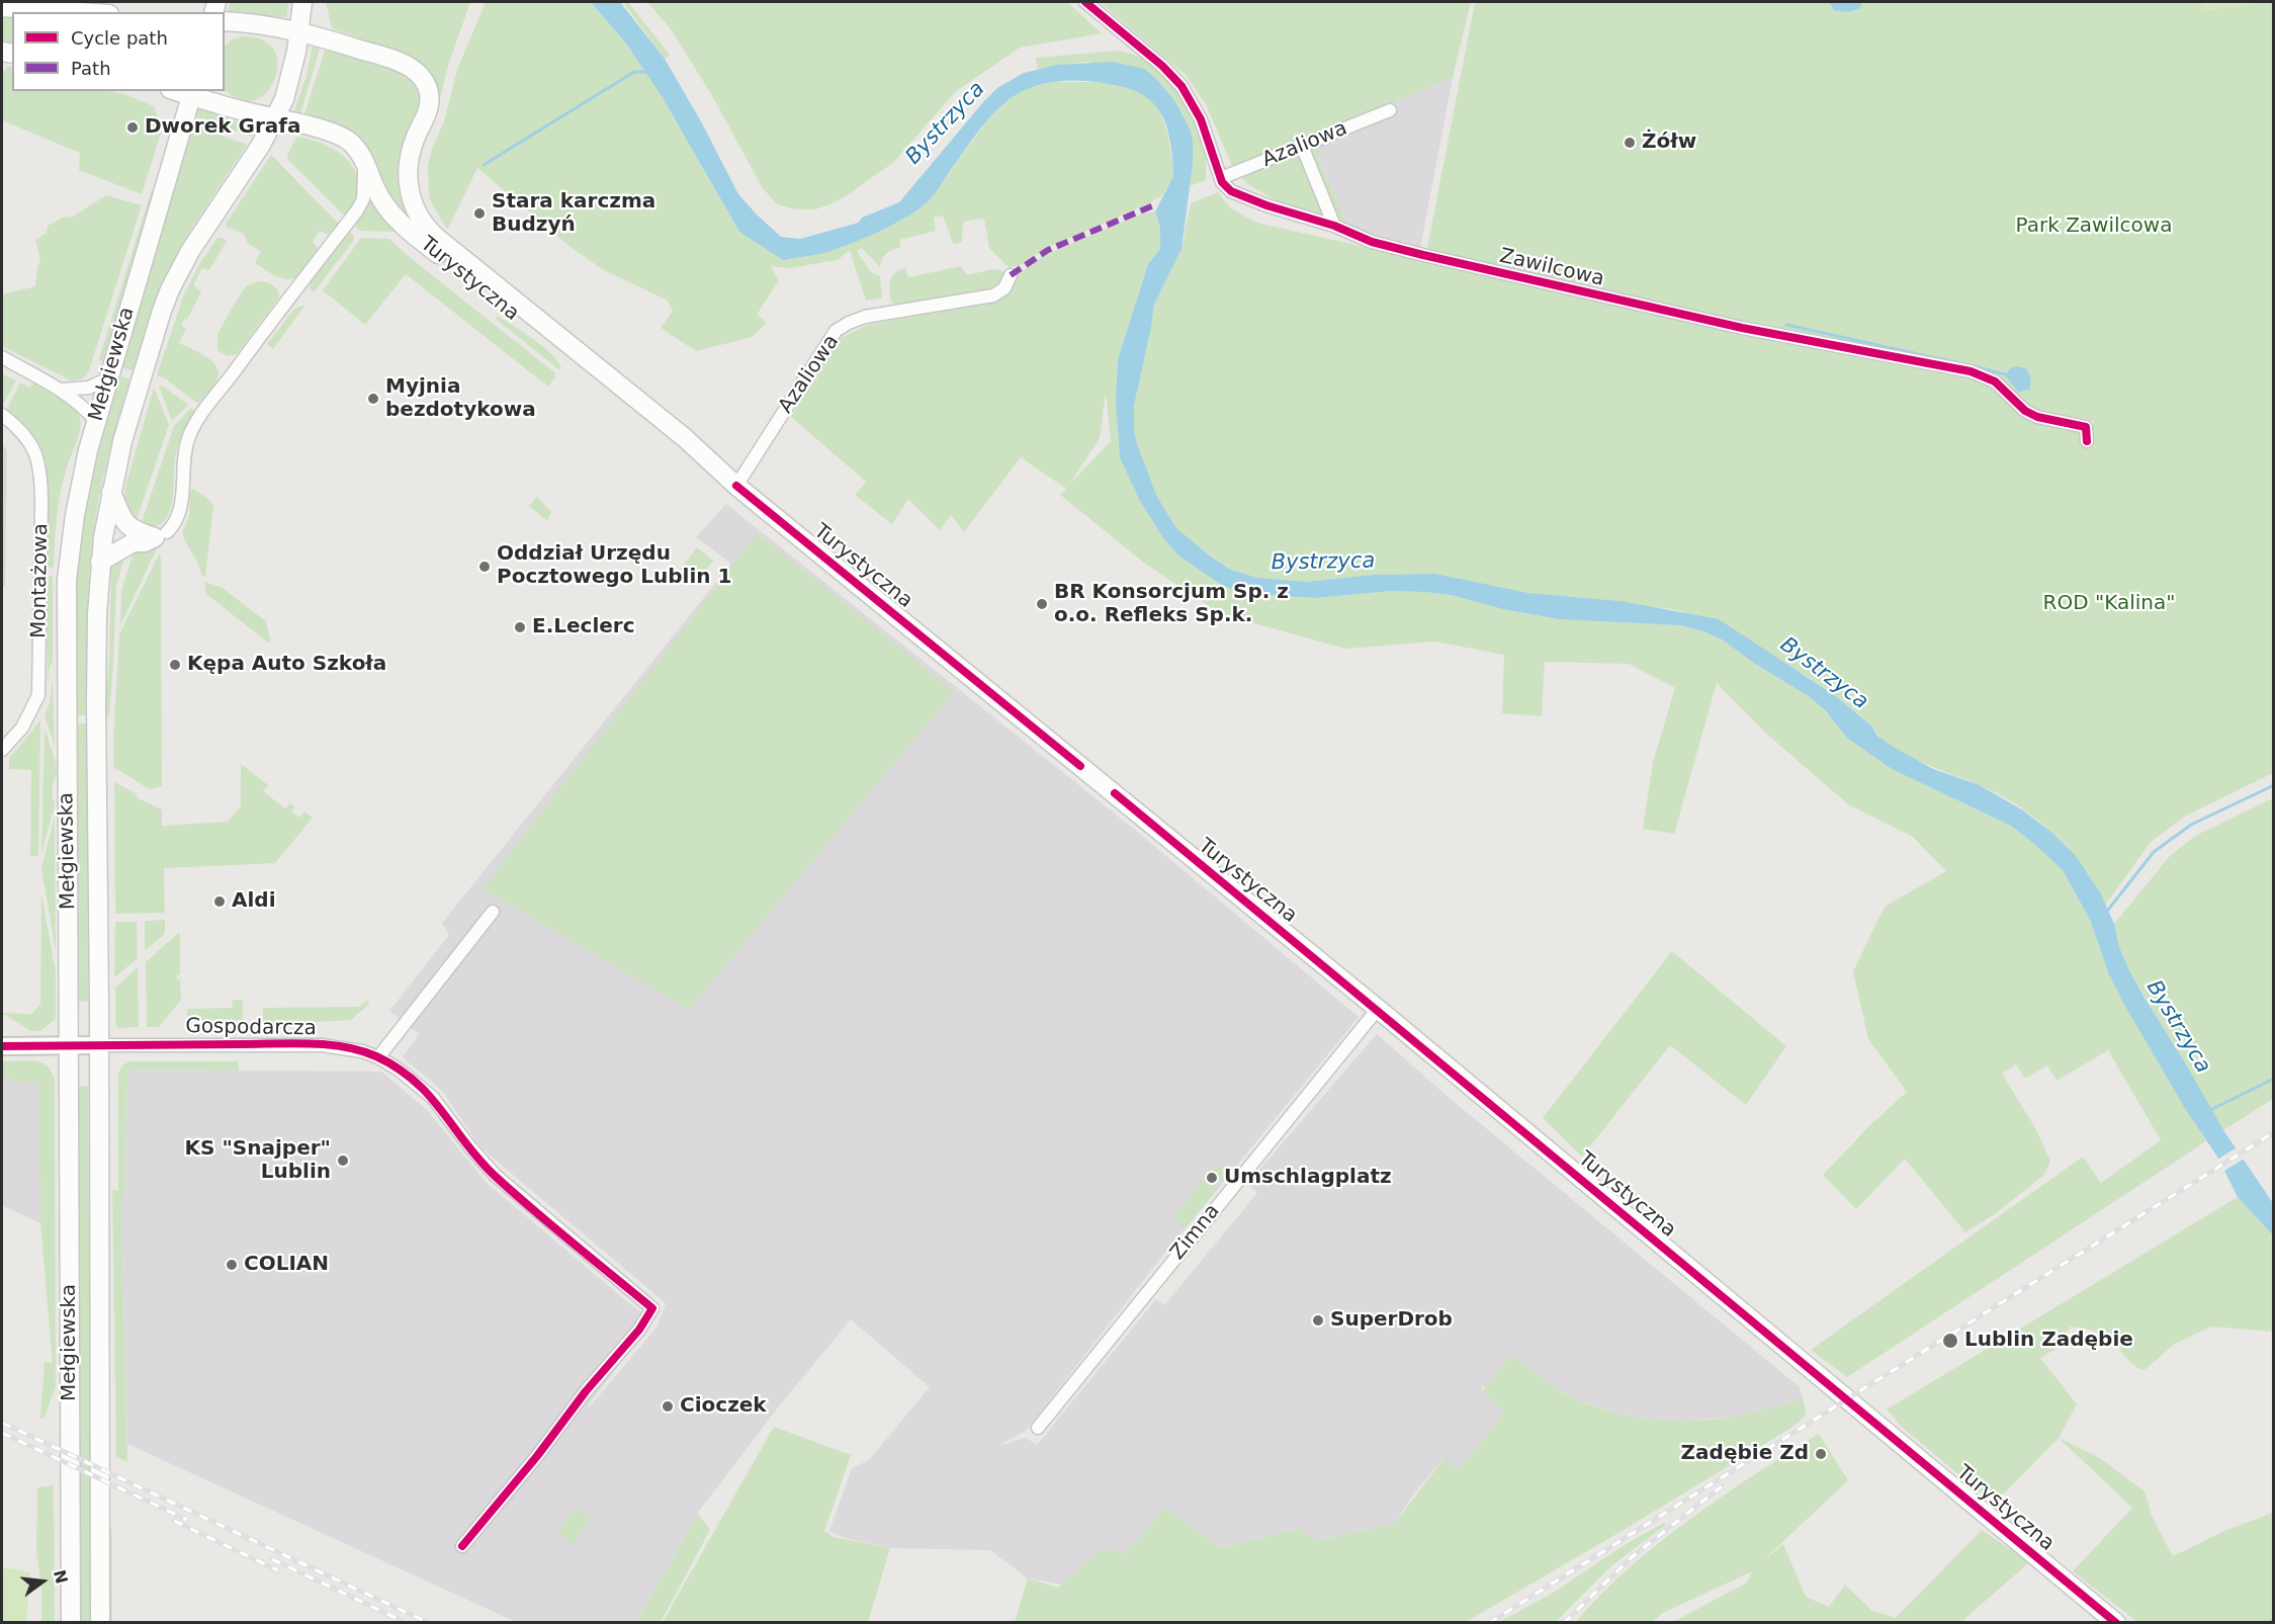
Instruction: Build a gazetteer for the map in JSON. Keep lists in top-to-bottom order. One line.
{"streets":{"main road":["Turystyczna","Mełgiewska"],"street":["Azaliowa","Zawilcowa","Montażowa","Gospodarcza","Zimna"]},"crossings":[["Azaliowa","Zawilcowa"],["Azaliowa","Turystyczna"],["Turystyczna","Mełgiewska"],["Turystyczna","Zimna"],["Mełgiewska","Gospodarcza"]],"water":["Bystrzyca"],"parks":["Park Zawilcowa","ROD \"Kalina\""],"places":["Dworek Grafa","Żółw","Stara karczma Budzyń","Myjnia bezdotykowa","Oddział Urzędu Pocztowego Lublin 1","BR Konsorcjum Sp. z o.o. Refleks Sp.k.","E.Leclerc","Kępa Auto Szkoła","Aldi","KS \"Snajper\" Lublin","Umschlagplatz","COLIAN","SuperDrob","Lublin Zadębie","Cioczek","Zadębie Zd"],"legend":["Cycle path","Path"],"north":"right"}
